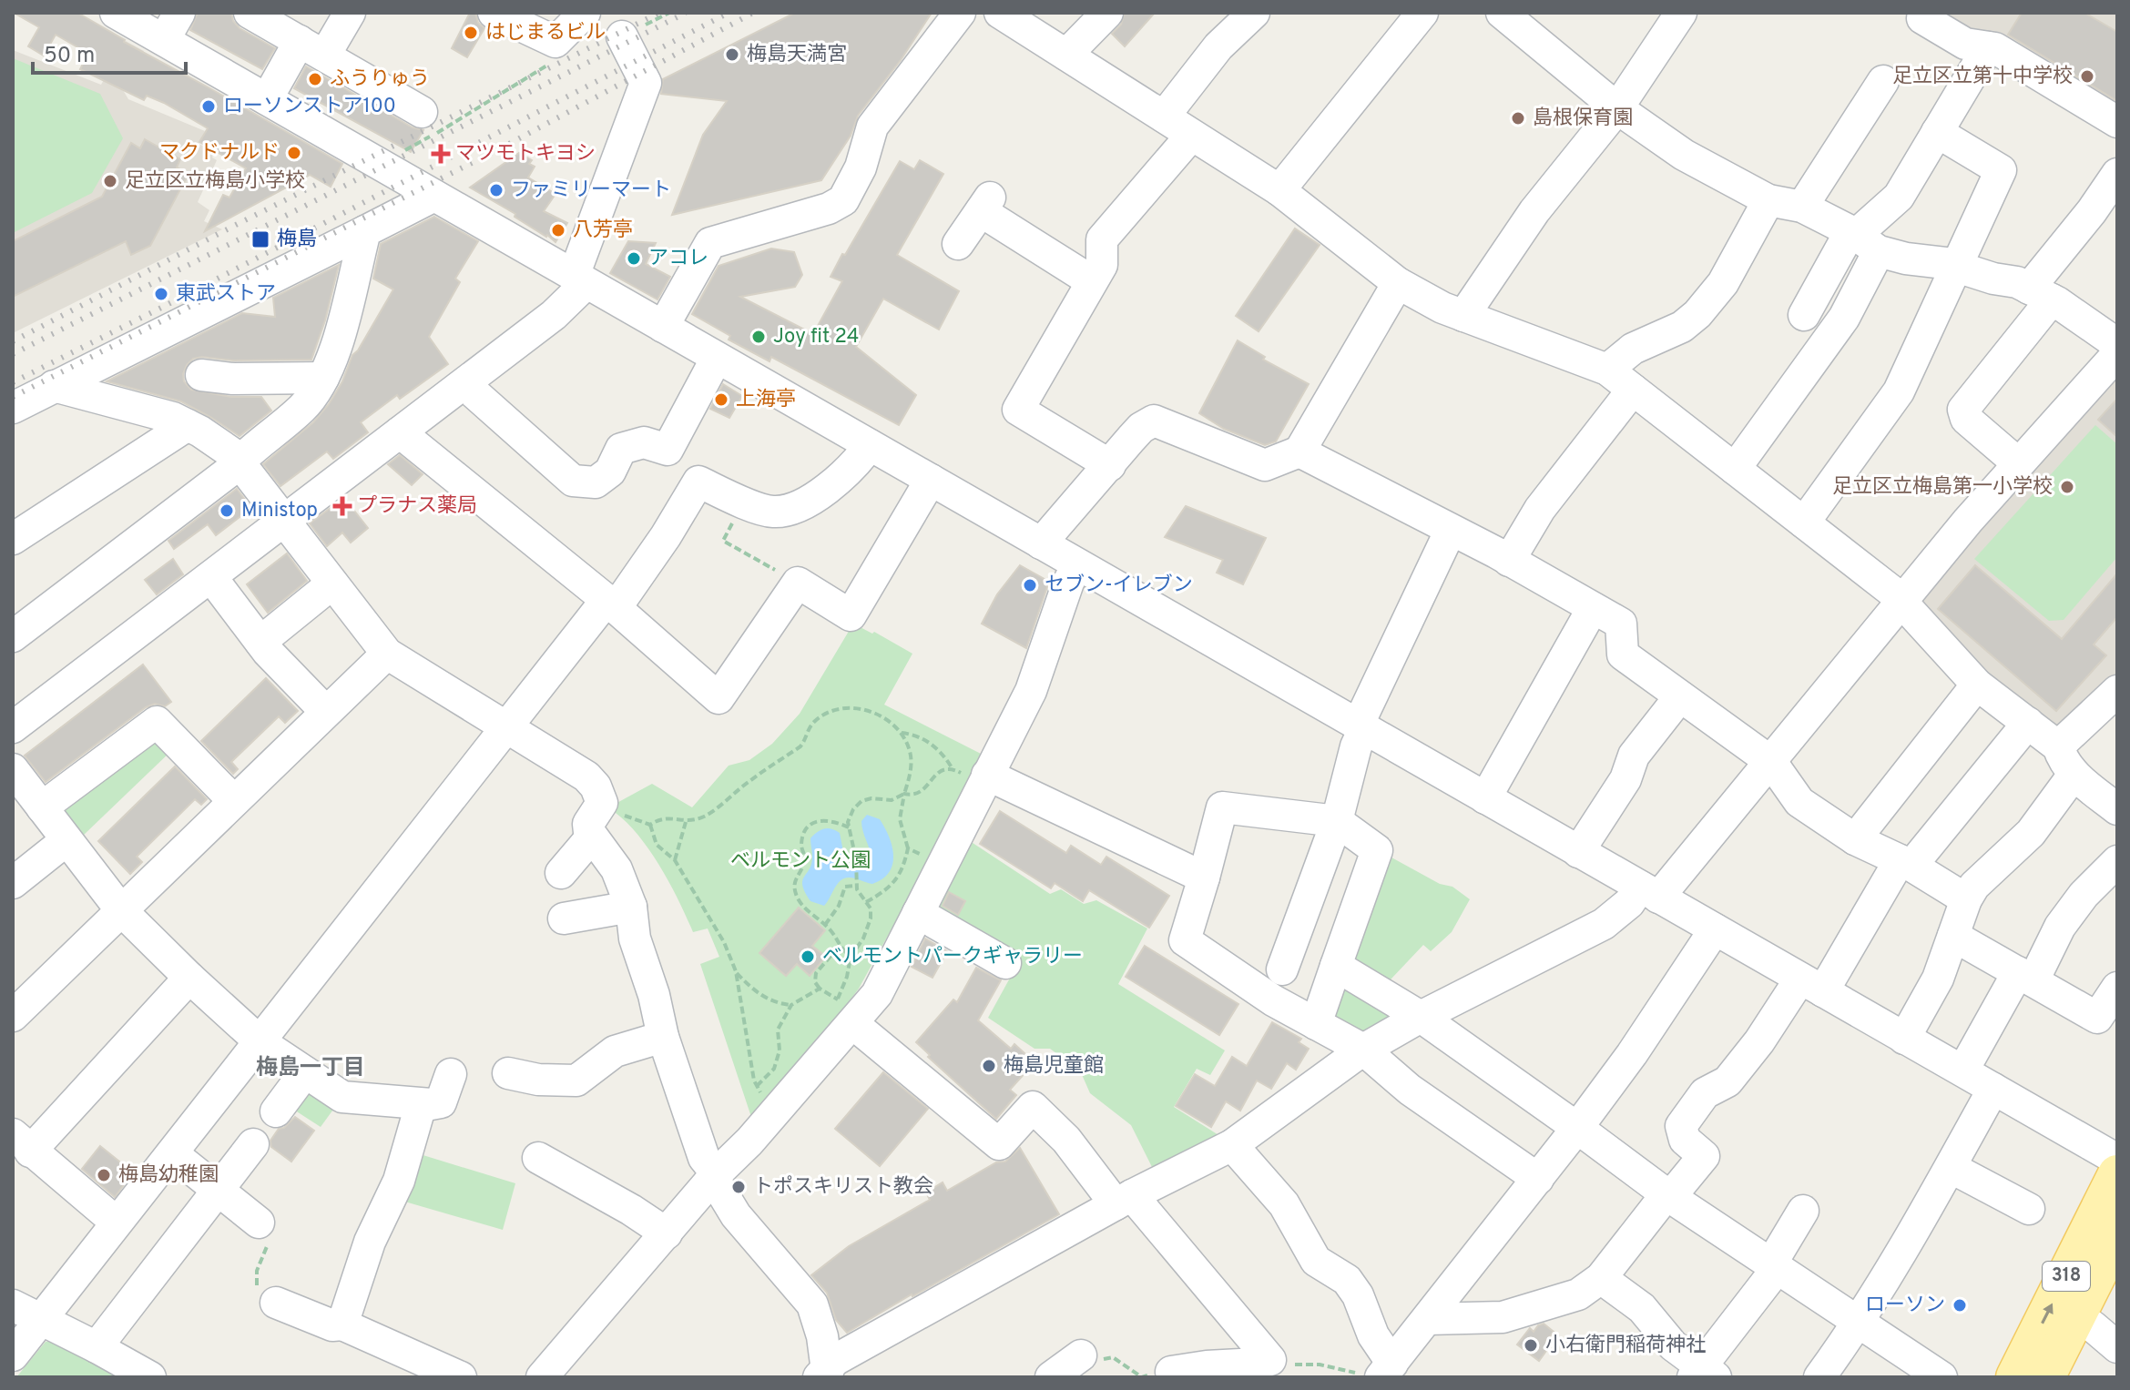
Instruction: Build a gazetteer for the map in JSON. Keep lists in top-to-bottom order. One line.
{"streets":{"main road":["318"]},"districts":["梅島一丁目"],"parks":["ベルモント公園"],"places":{"other":["はじまるビル","梅島天満宮","足立区立第十中学校","ふうりゅう","ローソンストア100","島根保育園","マクドナルド","足立区立梅島小学校","ファミリーマート","八芳亭","アコレ","東武ストア","Joy fit 24","上海亭","足立区立梅島第一小学校","Ministop","セブン-イレブン","ベルモントパークギャラリー","梅島児童館","梅島幼稚園","トポスキリスト教会","ローソン","小右衛門稲荷神社"],"health":["マツモトキヨシ","プラナス薬局"],"transit":["梅島"]},"scale_bar":"50 m"}
